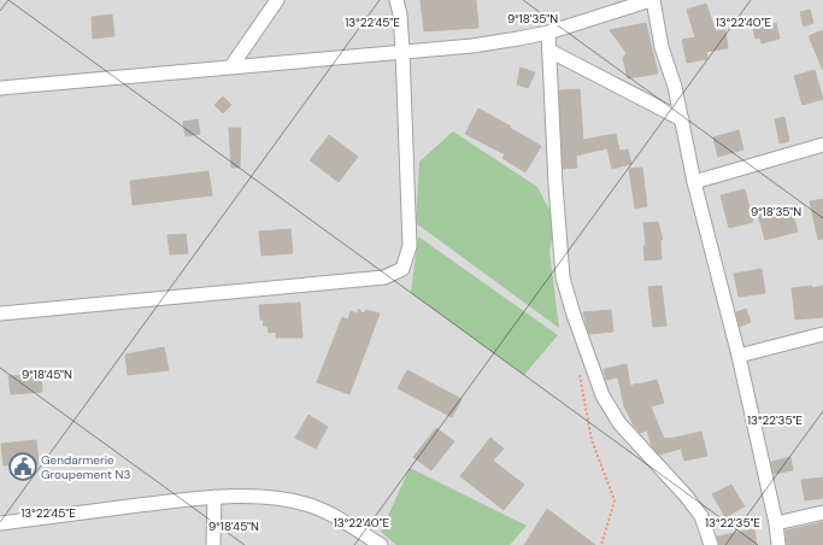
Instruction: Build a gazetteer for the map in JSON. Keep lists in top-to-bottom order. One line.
{"places":{"public building":["Gendarmerie Groupement N3"]},"coordinates":["9°18'35\"N","13°22'45\"E","13°22'40\"E","9°18'45\"N","13°22'35\"E"]}
